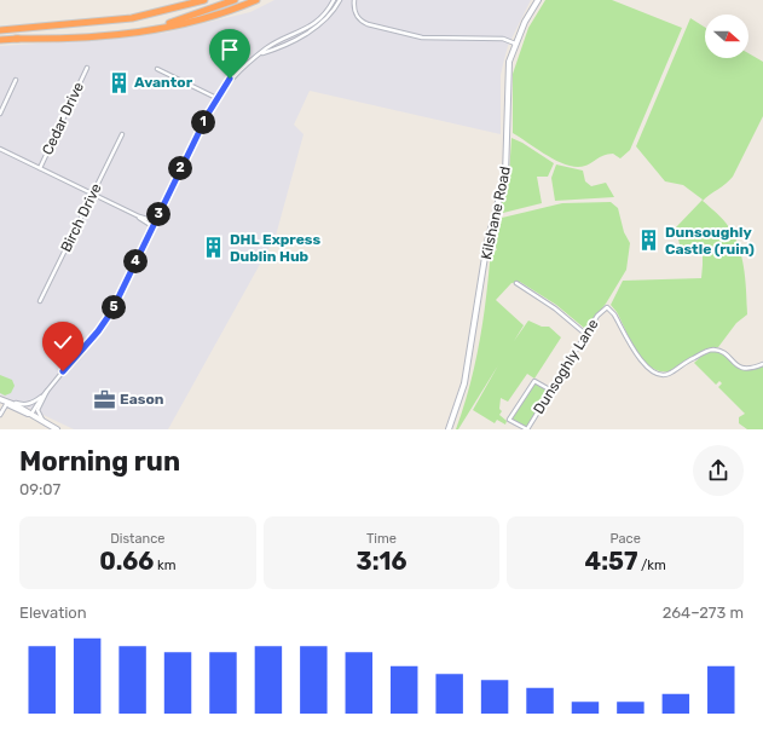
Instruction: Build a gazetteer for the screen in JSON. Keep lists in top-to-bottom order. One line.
{"streets":{"street":["Cedar Drive","Kilshane Road","Birch Drive","Dunsoghly Lane"]},"places":{"building":["Avantor","Dunsoughly Castle (ruin)","DHL Express Dublin Hub"],"office":["Eason"]},"north":"right","page":{"pins":["1","2","3","4","5"],"heading":["Morning run","09:07"],"stats":[["Distance","0.66 km"],["Time","3:16"],["Pace","4:57 /km"]],"chart":["Elevation","264–273 m"]}}
